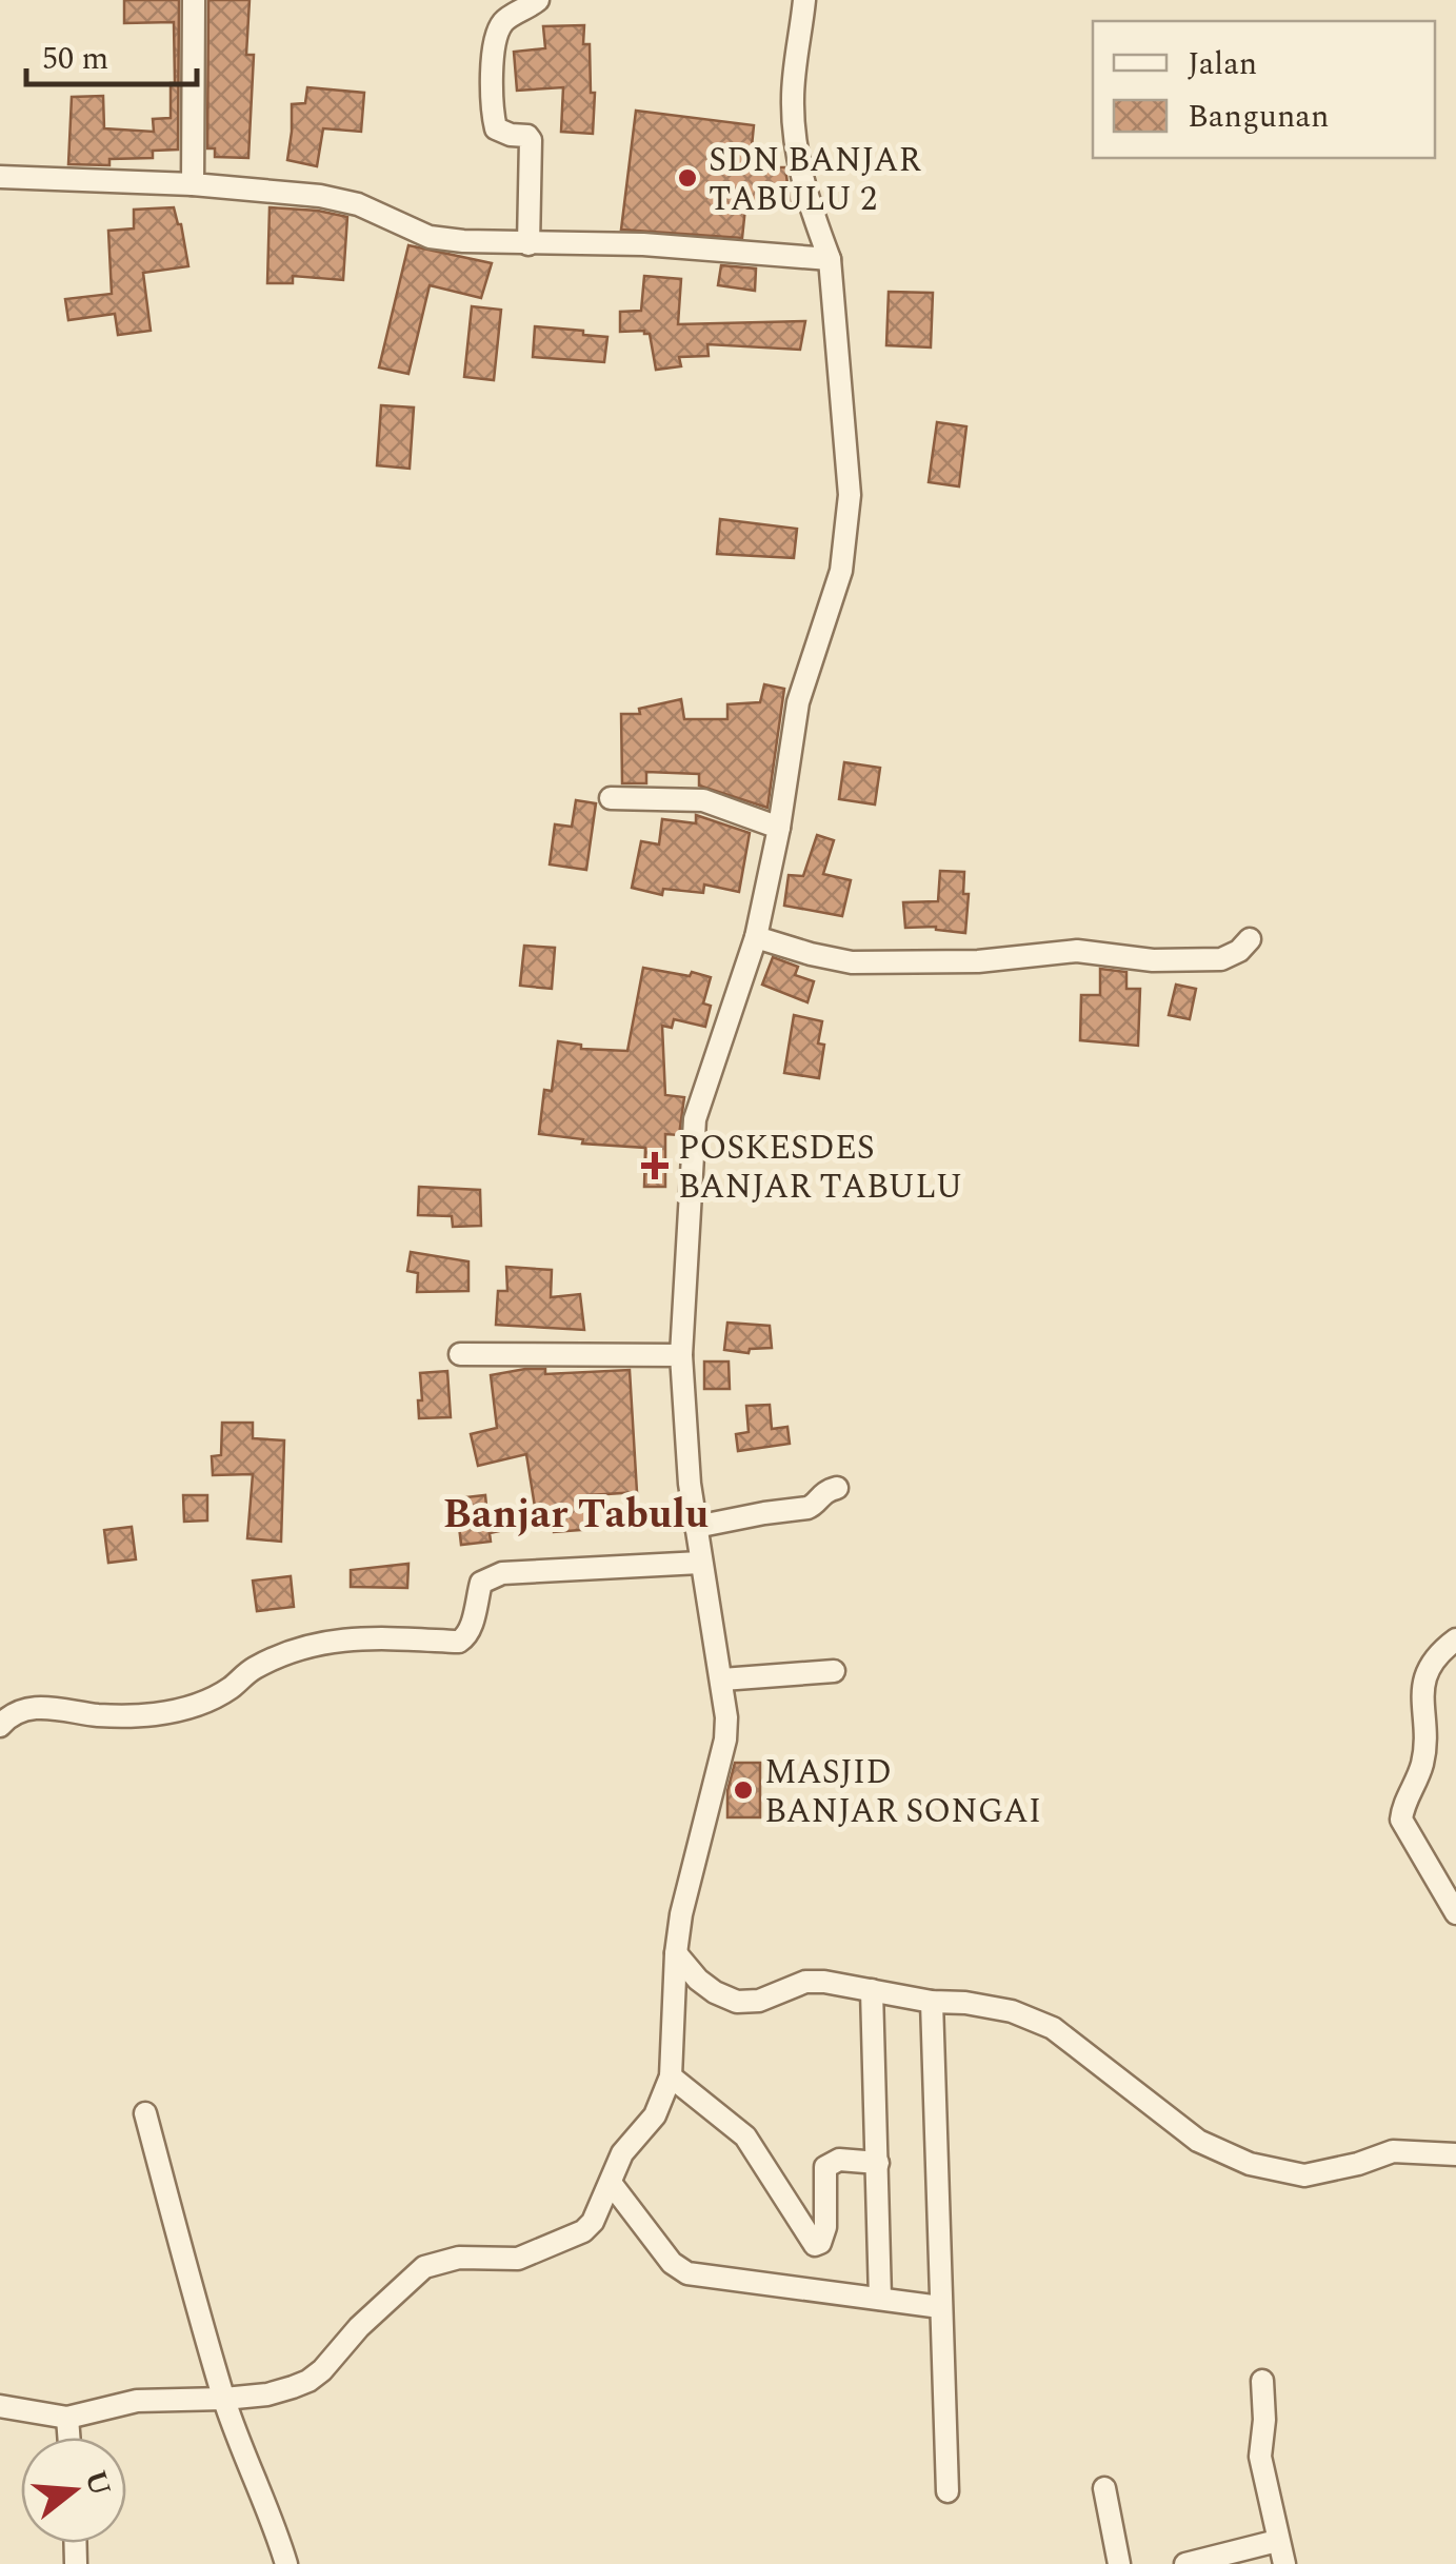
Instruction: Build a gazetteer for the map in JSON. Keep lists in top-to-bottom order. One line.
{"districts":["Banjar Tabulu"],"places":{"other":["SDN BANJAR TABULU 2","MASJID BANJAR SONGAI"],"health":["POSKESDES BANJAR TABULU"]},"legend":["Jalan","Bangunan"],"scale_bar":"50 m","north":"right"}
